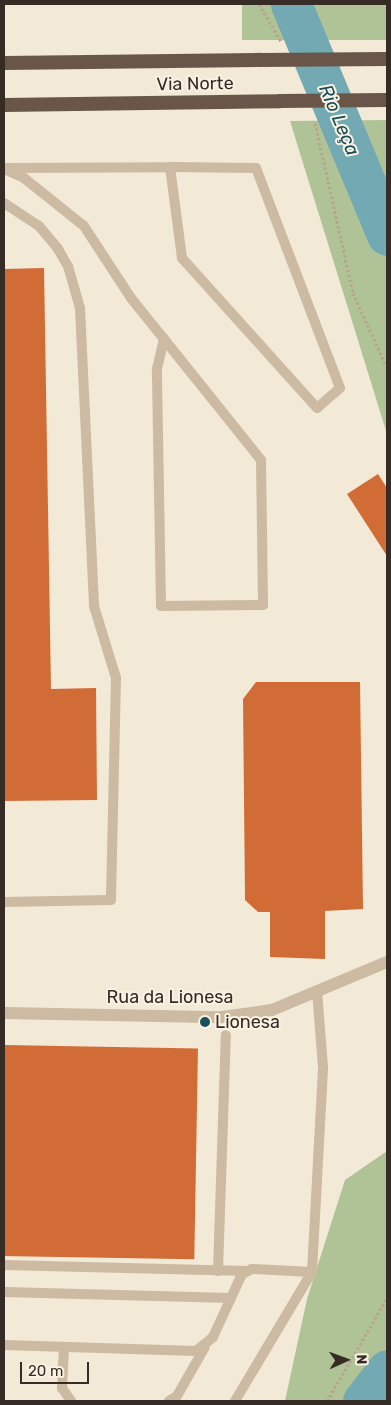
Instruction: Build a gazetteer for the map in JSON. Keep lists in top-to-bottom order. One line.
{"streets":{"highway":["Via Norte"],"street":["Rua da Lionesa"]},"water":["Rio Leça"],"places":["Lionesa"],"scale_bar":"20 m","north":"right"}
